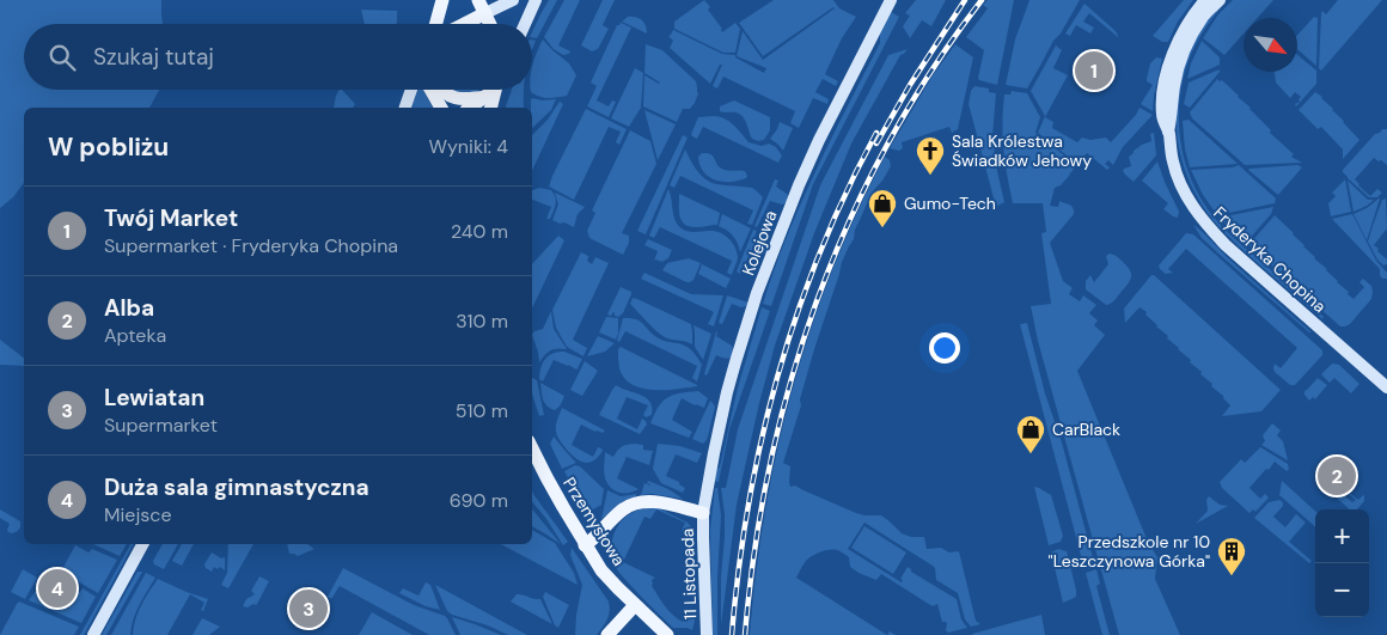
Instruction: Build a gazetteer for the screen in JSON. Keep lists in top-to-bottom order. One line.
{"streets":{"main road":["Przemysłowa"],"street":["Kolejowa","Fryderyka Chopina","11 Listopada"]},"crossings":[["Kolejowa","11 Listopada"]],"places":{"church":["Sala Królestwa Świadków Jehowy"],"shop":["Gumo-Tech","CarBlack"],"building":["Przedszkole nr 10 \"Leszczynowa Górka\""]},"north":"bottom right","page":{"search":"Szukaj tutaj","pins":["1","2","4","3"],"heading":["W pobliżu","Wyniki: 4"],"list":[{"mark":"1","name":"Twój Market","note":"Supermarket · Fryderyka Chopina","value":"240 m"},{"mark":"2","name":"Alba","note":"Apteka","value":"310 m"},{"mark":"3","name":"Lewiatan","note":"Supermarket","value":"510 m"},{"mark":"4","name":"Duża sala gimnastyczna","note":"Miejsce","value":"690 m"}],"map_buttons":["+","−"]}}
